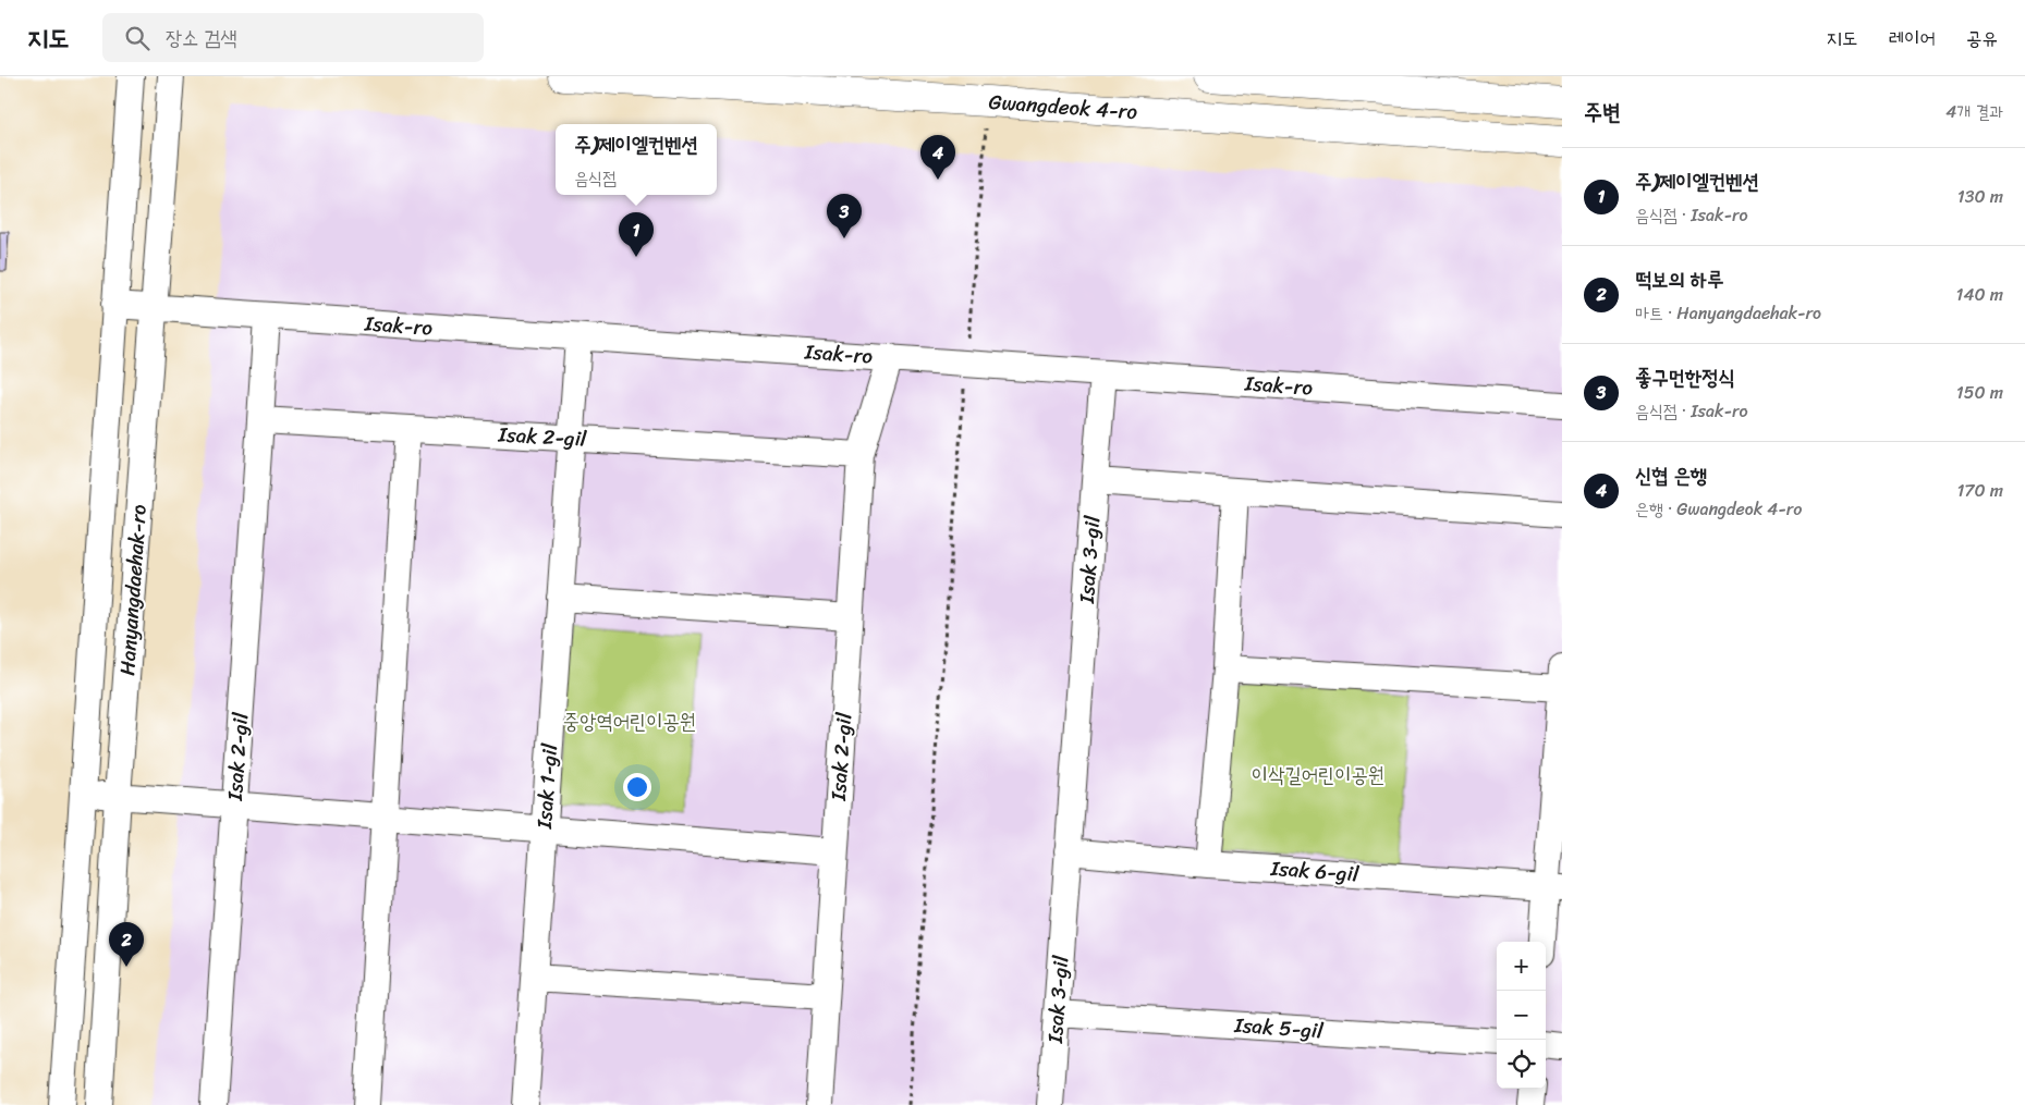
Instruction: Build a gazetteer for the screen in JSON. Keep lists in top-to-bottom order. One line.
{"streets":{"main road":["Gwangdeok 4-ro"],"street":["Isak-ro","Isak 2-gil","Isak 3-gil","Hanyangdaehak-ro","Isak 1-gil","Isak 6-gil","Isak 5-gil"]},"crossings":[["Isak-ro","Isak 3-gil"],["Isak-ro","Hanyangdaehak-ro"],["Isak-ro","Isak 1-gil"],["Isak 2-gil","Isak 1-gil"],["Isak 3-gil","Isak 6-gil"],["Isak 3-gil","Isak 5-gil"]],"parks":["중앙역어린이공원","이삭길어린이공원"],"page":{"header":"지도","search":"장소 검색","nav":["지도","레이어","공유"],"heading":["주변","4개 결과"],"popup":["주)제이엘컨벤션","음식점"],"pins":["4","3","1","2"],"list":[{"mark":"1","name":"주)제이엘컨벤션","note":"음식점 · Isak-ro","value":"130 m"},{"mark":"2","name":"떡보의 하루","note":"마트 · Hanyangdaehak-ro","value":"140 m"},{"mark":"3","name":"좋구먼한정식","note":"음식점 · Isak-ro","value":"150 m"},{"mark":"4","name":"신협 은행","note":"은행 · Gwangdeok 4-ro","value":"170 m"}],"map_buttons":["+","−"]}}
